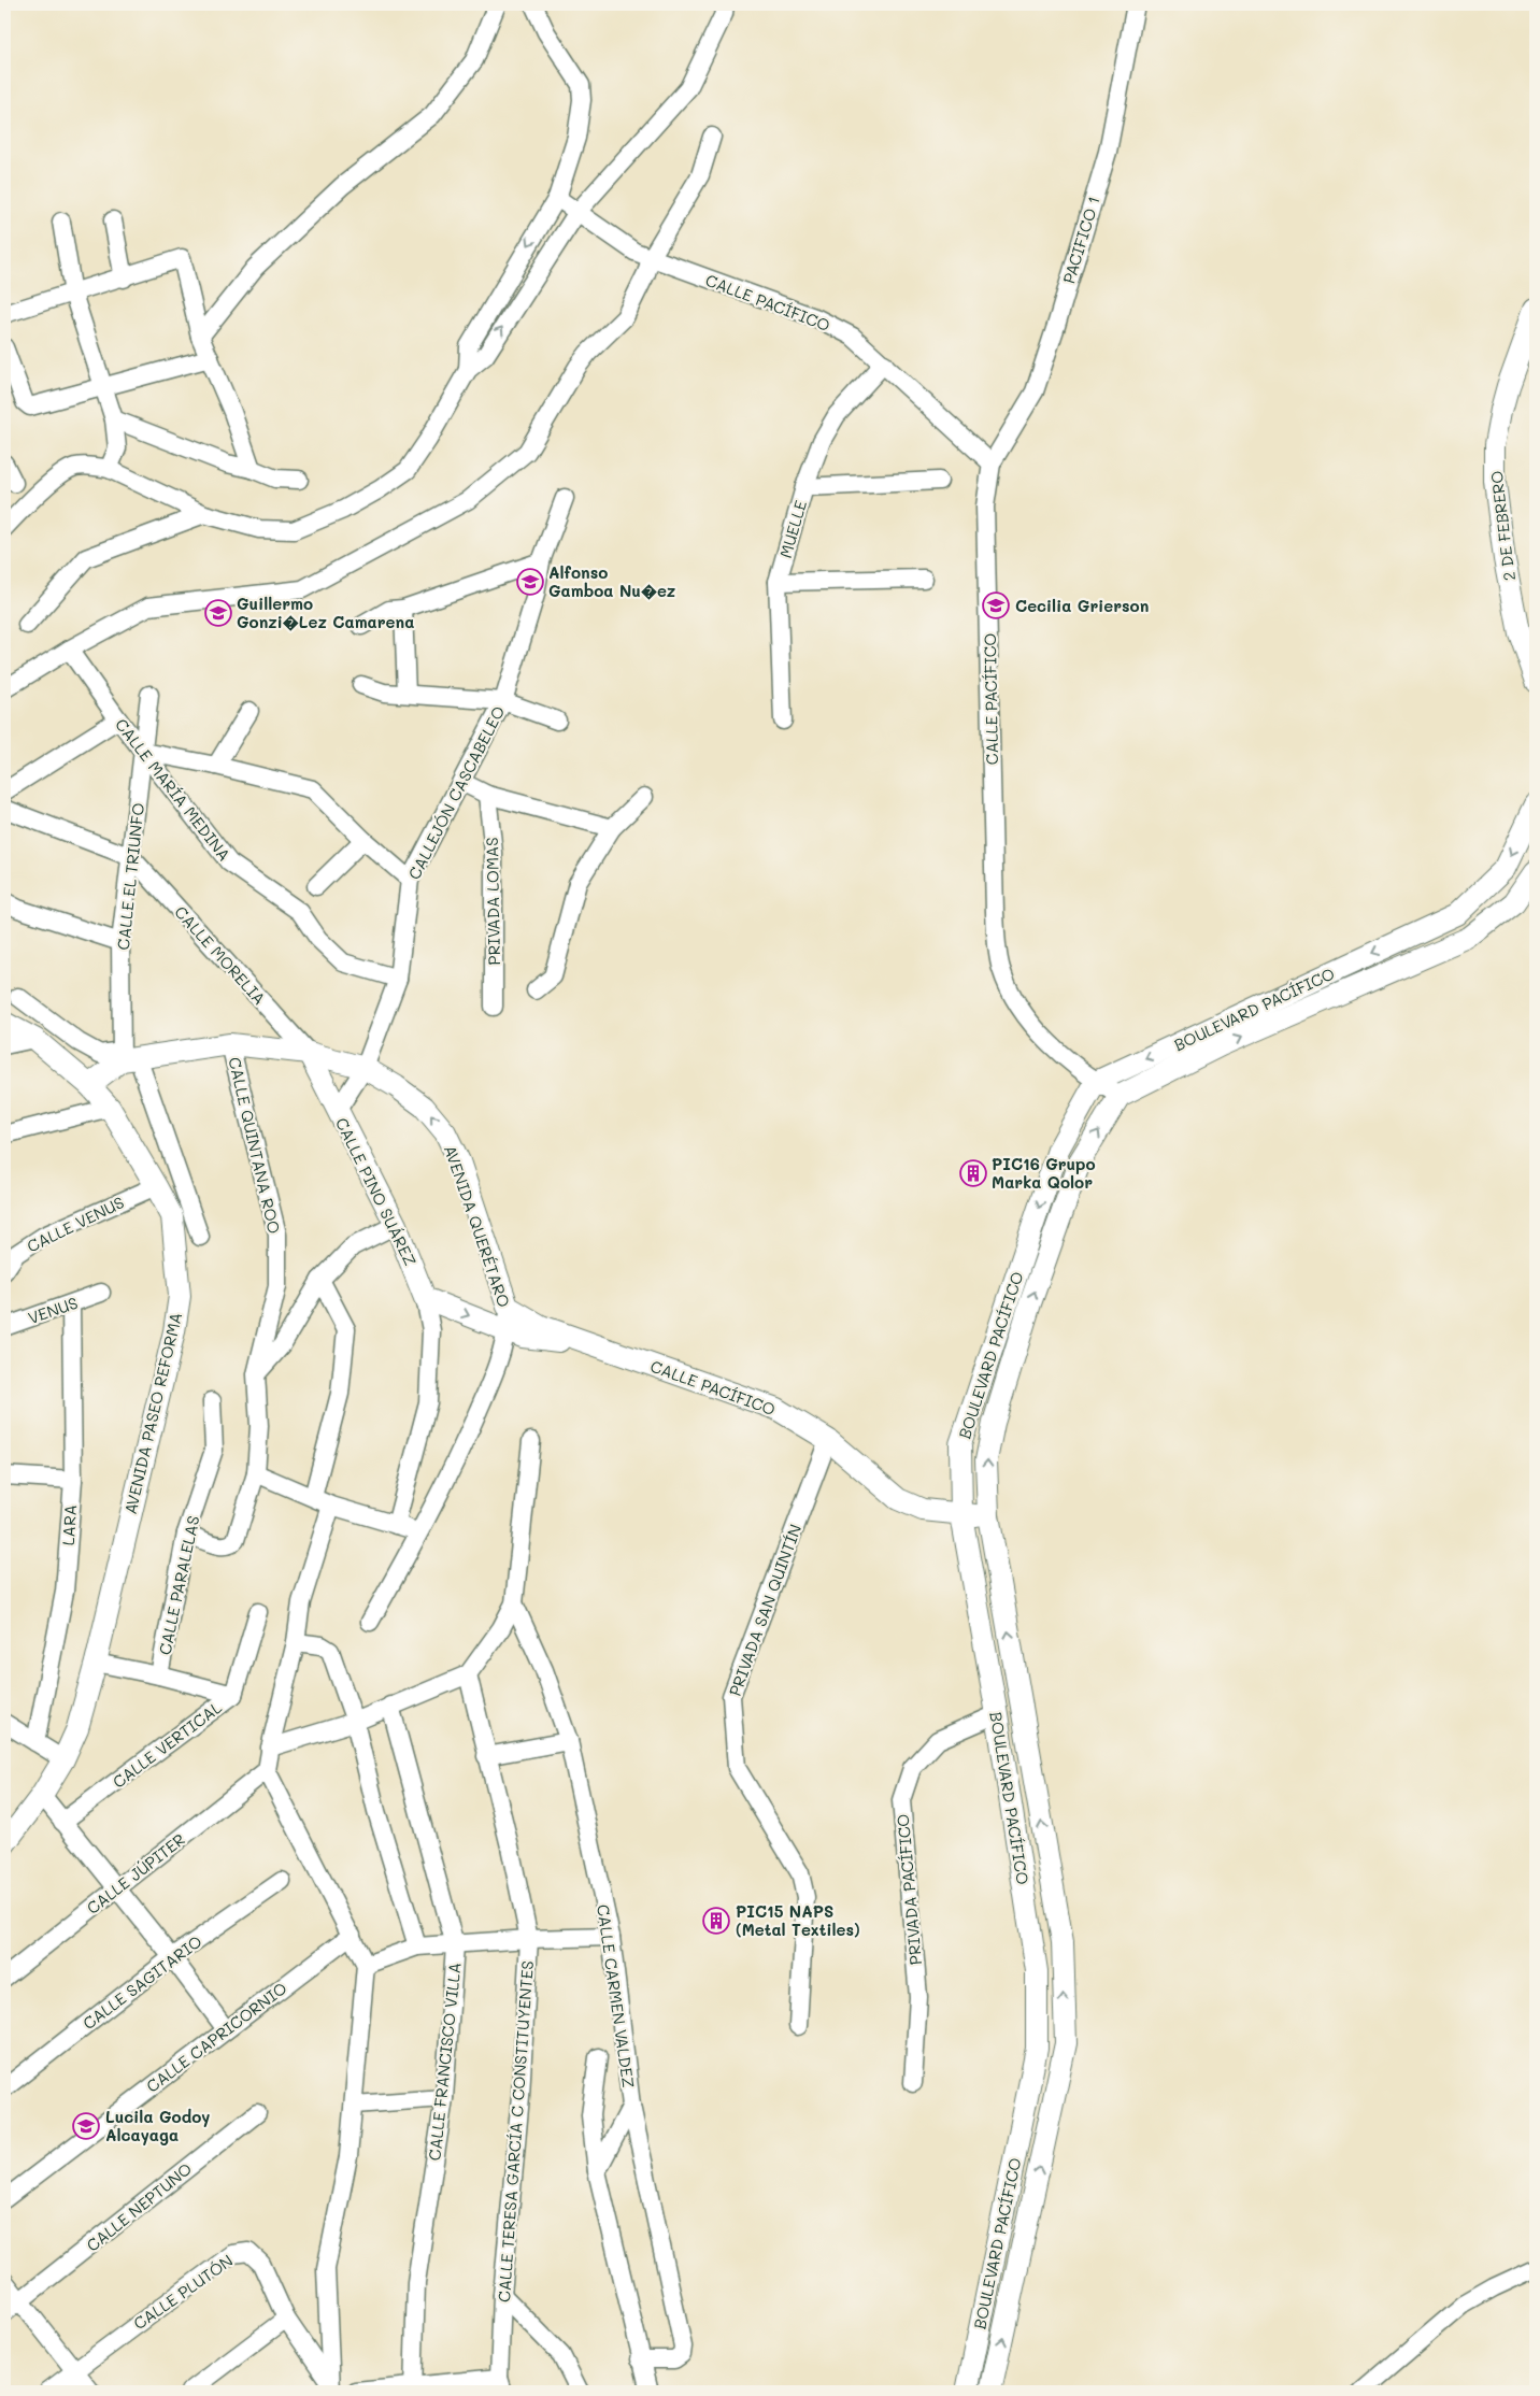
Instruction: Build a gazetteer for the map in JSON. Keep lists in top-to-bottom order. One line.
{"streets":{"main road":["CALLE PACÍFICO","2 DE FEBRERO","BOULEVARD PACÍFICO","CALLE PINO SUÁREZ","AVENIDA QUERÉTARO","AVENIDA PASEO REFORMA"],"street":["PACIFICO 1","MUELLE","CALLE MARÍA MEDINA","CALLEJÓN CASCABELEO","CALLE EL TRIUNFO","PRIVADA LOMAS","CALLE MORELIA","CALLE QUINTANA ROO","CALLE VENUS","VENUS","LARA","CALLE PARALELAS","PRIVADA SAN QUINTÍN","CALLE VERTICAL","CALLE JÚPITER","PRIVADA PACÍFICO","CALLE SAGITARIO","CALLE CARMEN VALDEZ","CALLE CAPRICORNIO","CALLE FRANCISCO VILLA","CALLE TERESA GARCÍA C CONSTITUYENTES","CALLE NEPTUNO","CALLE PLUTÓN"]},"crossings":[["PACIFICO 1","CALLE PACÍFICO"],["CALLE PACÍFICO","MUELLE"],["CALLE PACÍFICO","BOULEVARD PACÍFICO"],["CALLE PACÍFICO","CALLE PINO SUÁREZ"],["CALLE PACÍFICO","AVENIDA QUERÉTARO"],["CALLE PACÍFICO","PRIVADA SAN QUINTÍN"],["CALLE MARÍA MEDINA","CALLEJÓN CASCABELEO"],["CALLE MARÍA MEDINA","CALLE EL TRIUNFO"],["CALLEJÓN CASCABELEO","CALLE PINO SUÁREZ"],["CALLEJÓN CASCABELEO","AVENIDA QUERÉTARO"],["CALLE EL TRIUNFO","CALLE MORELIA"],["CALLE EL TRIUNFO","AVENIDA QUERÉTARO"],["CALLE MORELIA","CALLE PINO SUÁREZ"],["CALLE MORELIA","AVENIDA QUERÉTARO"],["BOULEVARD PACÍFICO","PRIVADA PACÍFICO"],["CALLE QUINTANA ROO","AVENIDA QUERÉTARO"],["CALLE QUINTANA ROO","CALLE PARALELAS"],["CALLE PINO SUÁREZ","AVENIDA QUERÉTARO"],["CALLE VENUS","AVENIDA PASEO REFORMA"],["VENUS","LARA"],["AVENIDA PASEO REFORMA","CALLE VERTICAL"],["CALLE PARALELAS","CALLE VERTICAL"]],"one_way":["AVENIDA QUERÉTARO"],"places":{"school or university":["Alfonso Gamboa Nu�ez","Cecilia Grierson","Guillermo Gonzi�Lez Camarena","Lucila Godoy Alcayaga"],"building":["PIC16 Grupo Marka Qolor","PIC15 NAPS (Metal Textiles)"]}}
